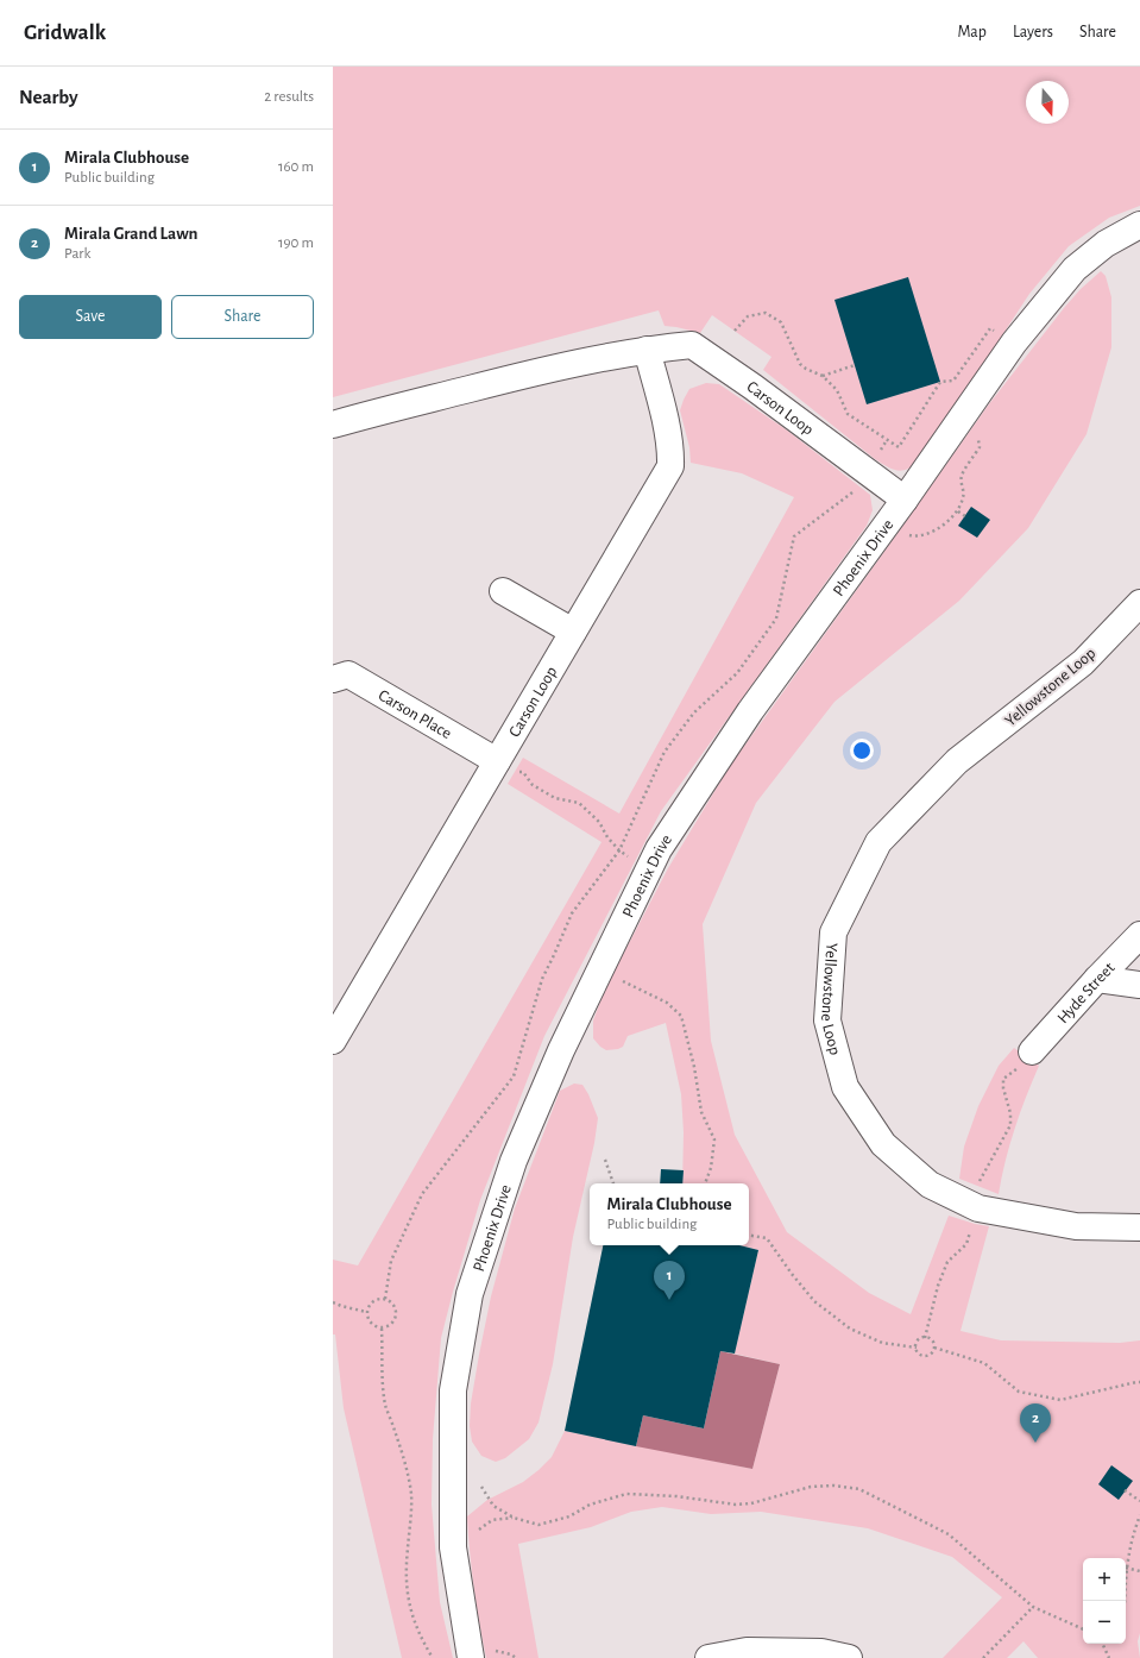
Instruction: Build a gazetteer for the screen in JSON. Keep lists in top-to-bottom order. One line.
{"streets":{"street":["Carson Loop","Phoenix Drive","Yellowstone Loop","Carson Place","Hyde Street"]},"crossings":[["Carson Loop","Phoenix Drive"],["Carson Loop","Carson Place"]],"north":"bottom","page":{"header":"Gridwalk","nav":["Map","Layers","Share"],"heading":["Nearby","2 results"],"list":[{"mark":"1","name":"Mirala Clubhouse","note":"Public building","value":"160 m"},{"mark":"2","name":"Mirala Grand Lawn","note":"Park","value":"190 m"}],"buttons":["Save","Share"],"popup":["Mirala Clubhouse","Public building"],"pins":["1","2"],"map_buttons":["+","−"]}}
